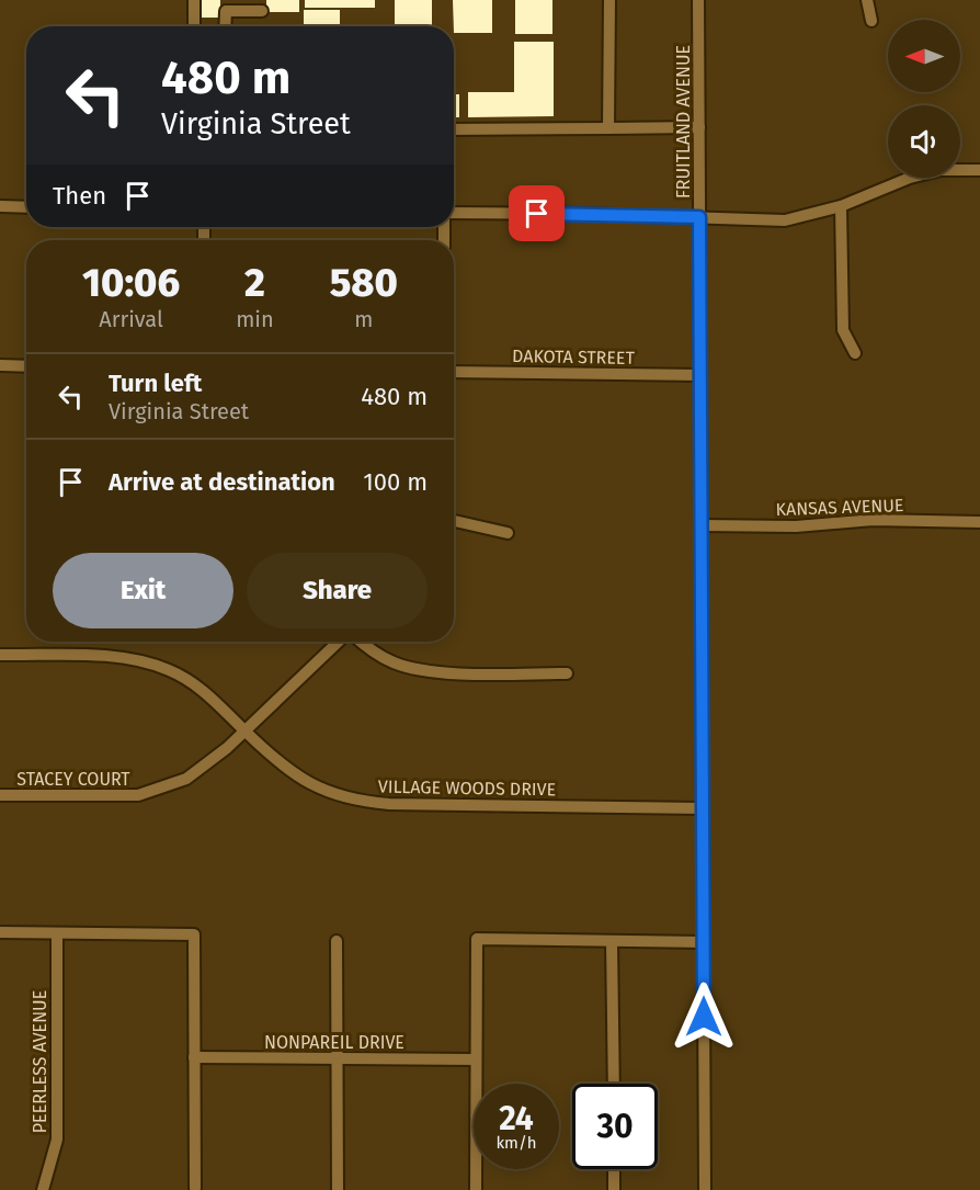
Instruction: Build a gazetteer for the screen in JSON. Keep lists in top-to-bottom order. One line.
{"streets":{"street":["FRUITLAND AVENUE","DAKOTA STREET","KANSAS AVENUE","STACEY COURT","VILLAGE WOODS DRIVE","NONPAREIL DRIVE","PEERLESS AVENUE"]},"crossings":[["FRUITLAND AVENUE","DAKOTA STREET"],["FRUITLAND AVENUE","KANSAS AVENUE"],["FRUITLAND AVENUE","VILLAGE WOODS DRIVE"],["STACEY COURT","VILLAGE WOODS DRIVE"]],"north":"left","page":{"turn":["480 m","Virginia Street"],"then":"Then","eta":["10:06","Arrival","2","min","580","m"],"list":[{"name":"Turn left","note":"Virginia Street","value":"480 m"},{"name":"Arrive at destination","value":"100 m"}],"buttons":["Exit","Share"],"speed":"24 km/h","limit":"30"}}
